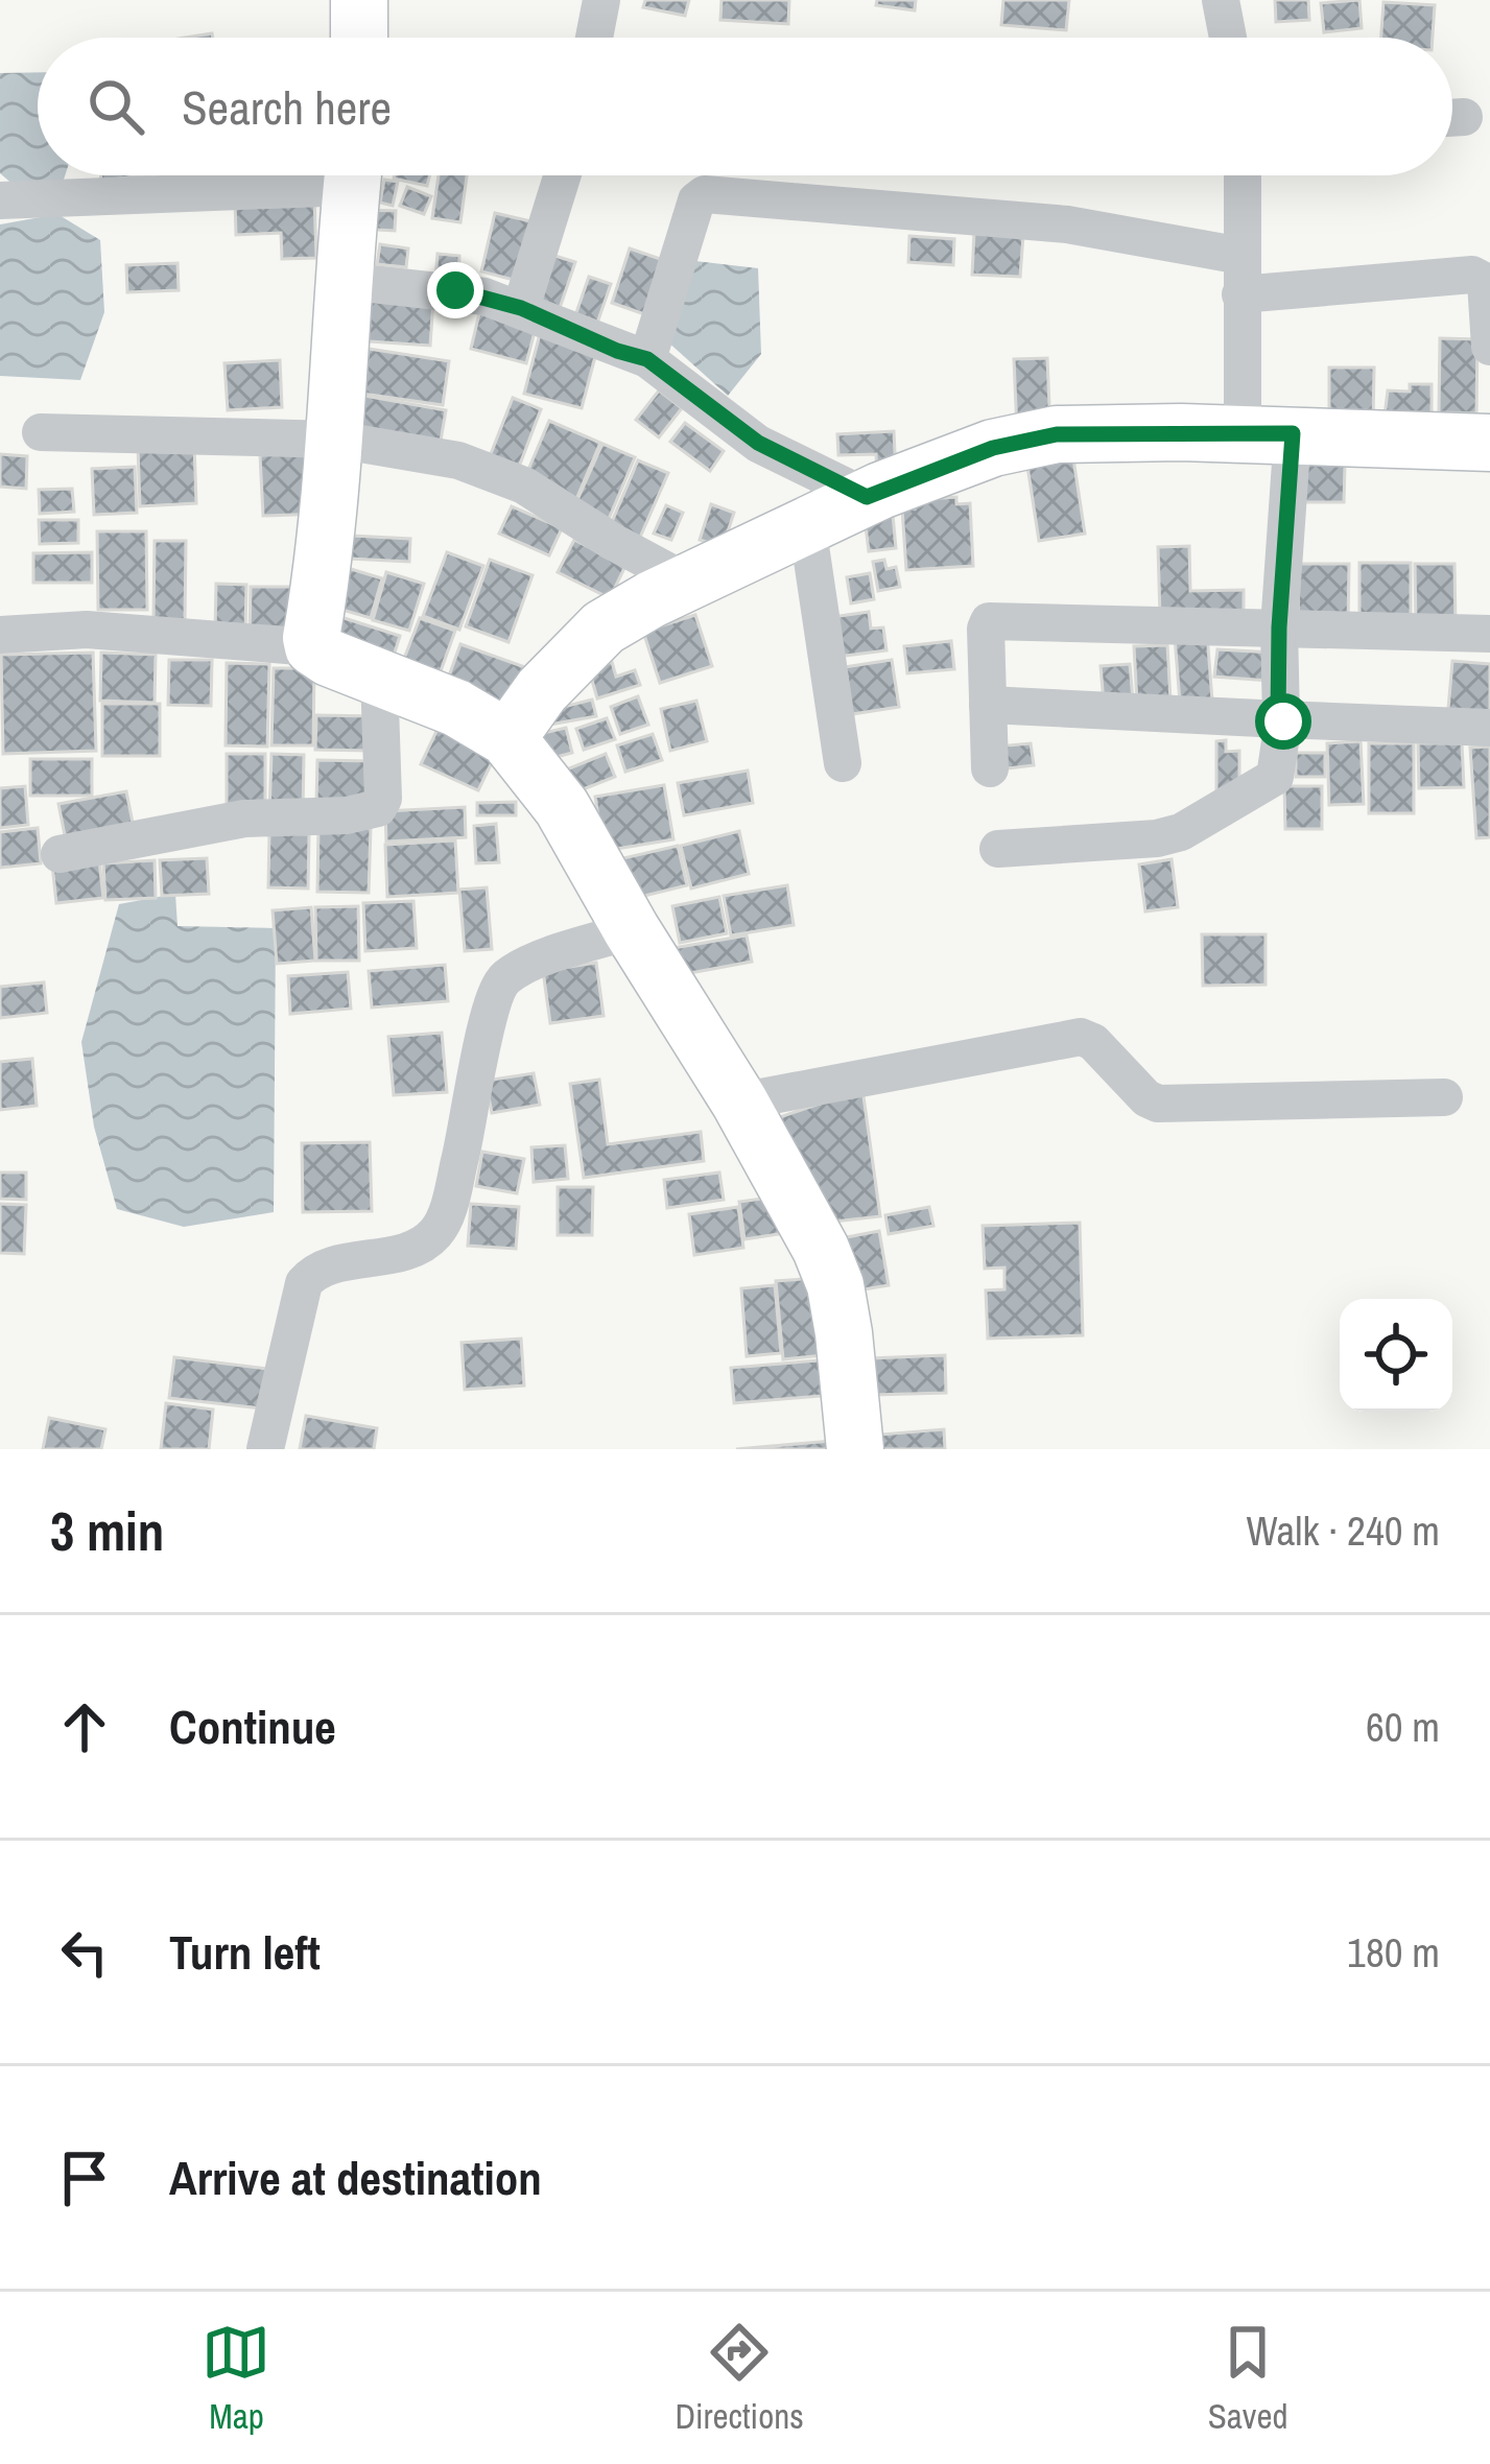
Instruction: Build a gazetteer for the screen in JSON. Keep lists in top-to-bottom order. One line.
{"page":{"search":"Search here","heading":["3 min","Walk · 240 m"],"list":[["Continue","60 m"],["Turn left","180 m"],"Arrive at destination"],"nav":["Map","Directions","Saved"]}}
